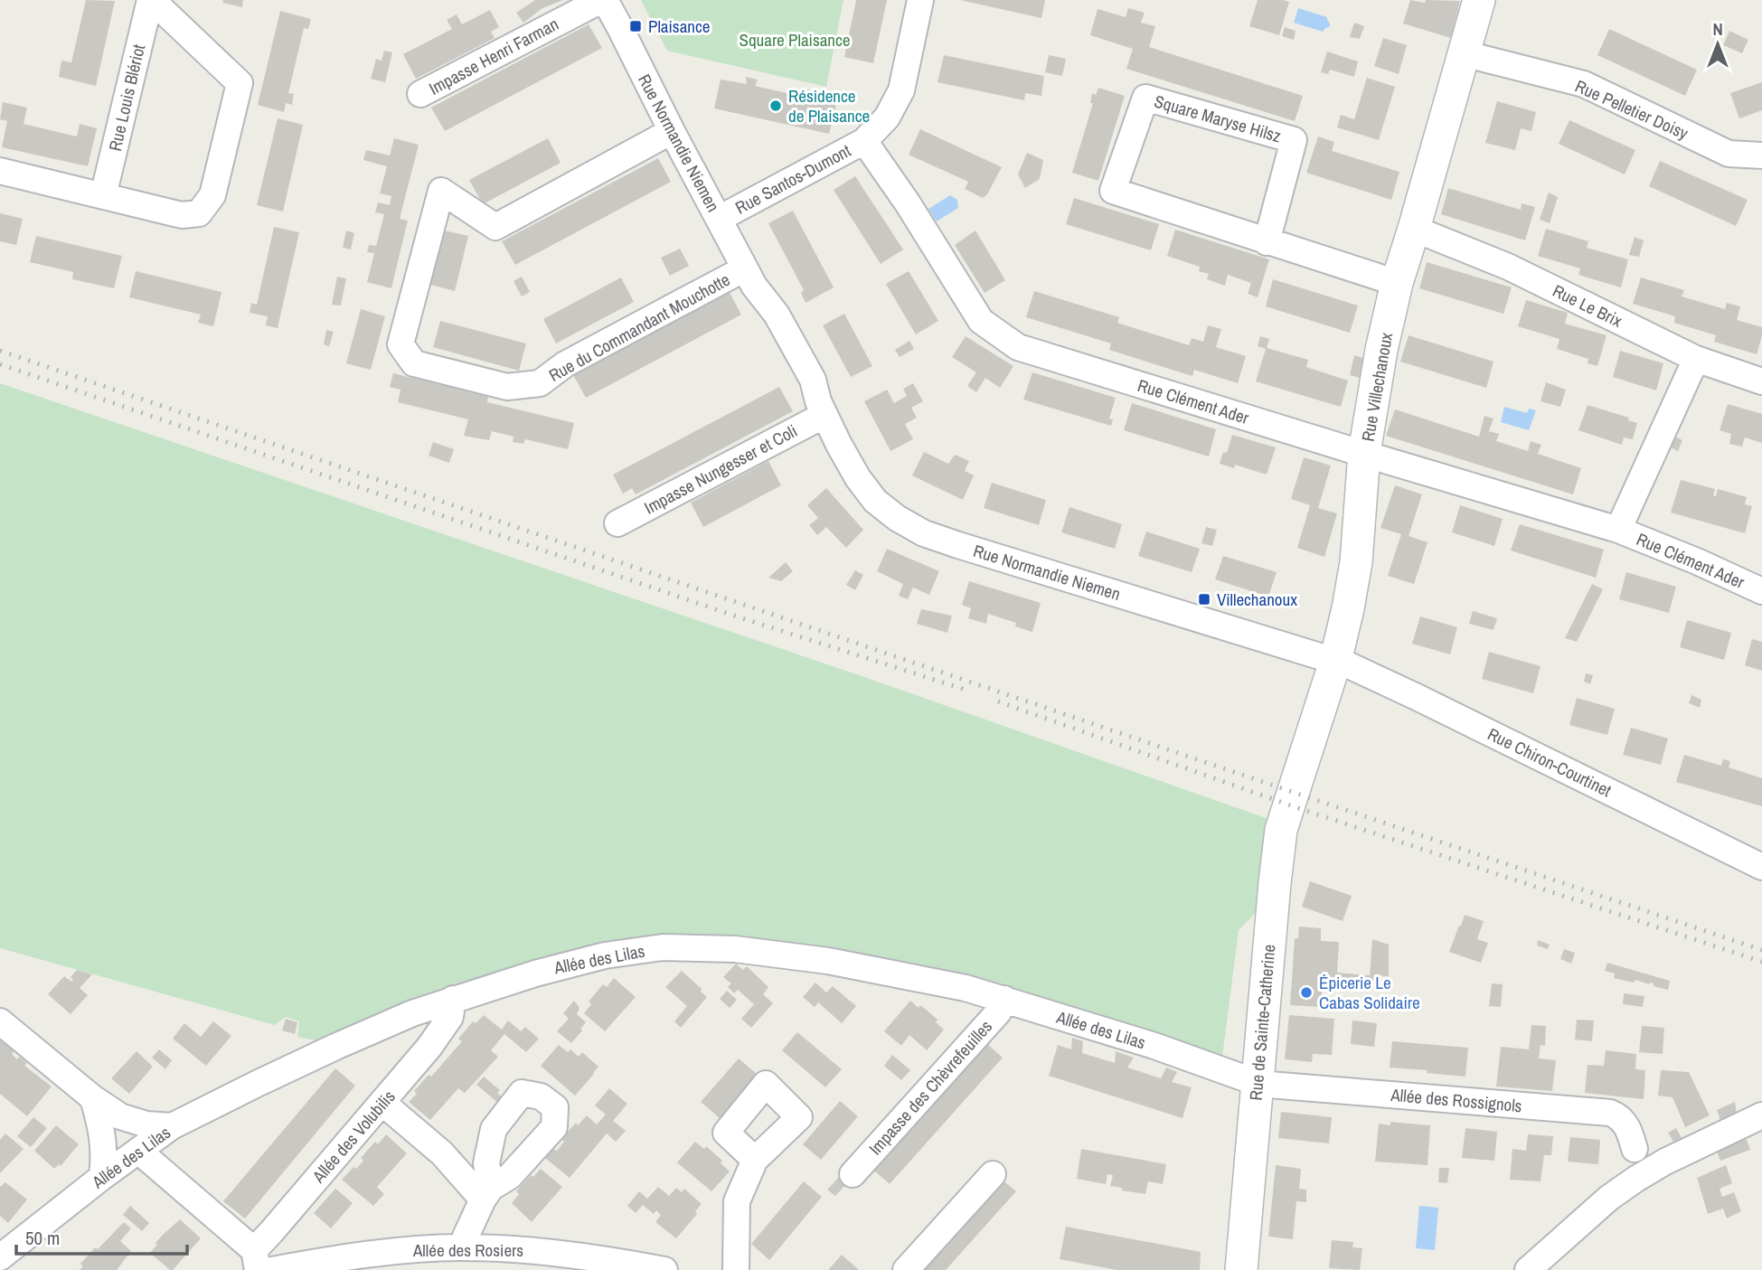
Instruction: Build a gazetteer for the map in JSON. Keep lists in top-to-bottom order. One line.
{"streets":{"street":["Impasse Henri Farman","Rue Louis Blériot","Rue Pelletier Doisy","Square Maryse Hilsz","Rue Normandie Niemen","Rue Santos-Dumont","Rue Le Brix","Rue du Commandant Mouchotte","Rue Villechanoux","Rue Clément Ader","Impasse Nungesser et Coli","Rue Chiron-Courtinet","Allée des Lilas","Rue de Sainte-Catherine","Impasse des Chèvrefeuilles","Allée des Rossignols","Allée des Volubilis","Allée des Rosiers"]},"crossings":[["Impasse Henri Farman","Rue Normandie Niemen"],["Rue Pelletier Doisy","Rue Villechanoux"],["Square Maryse Hilsz","Rue Villechanoux"],["Rue Normandie Niemen","Rue Santos-Dumont"],["Rue Normandie Niemen","Rue du Commandant Mouchotte"],["Rue Normandie Niemen","Rue Villechanoux"],["Rue Normandie Niemen","Impasse Nungesser et Coli"],["Rue Normandie Niemen","Rue Chiron-Courtinet"],["Rue Santos-Dumont","Rue Clément Ader"],["Rue Le Brix","Rue Villechanoux"],["Rue Le Brix","Rue Clément Ader"],["Rue Villechanoux","Rue Clément Ader"],["Rue Villechanoux","Rue Chiron-Courtinet"],["Rue Villechanoux","Rue de Sainte-Catherine"],["Allée des Lilas","Rue de Sainte-Catherine"],["Allée des Lilas","Impasse des Chèvrefeuilles"],["Allée des Lilas","Allée des Rossignols"],["Allée des Lilas","Allée des Volubilis"],["Rue de Sainte-Catherine","Allée des Rossignols"]],"parks":["Square Plaisance"],"places":{"transit":["Plaisance","Villechanoux"],"other":["Résidence de Plaisance","Épicerie Le Cabas Solidaire"]},"scale_bar":"50 m","north":"top"}
